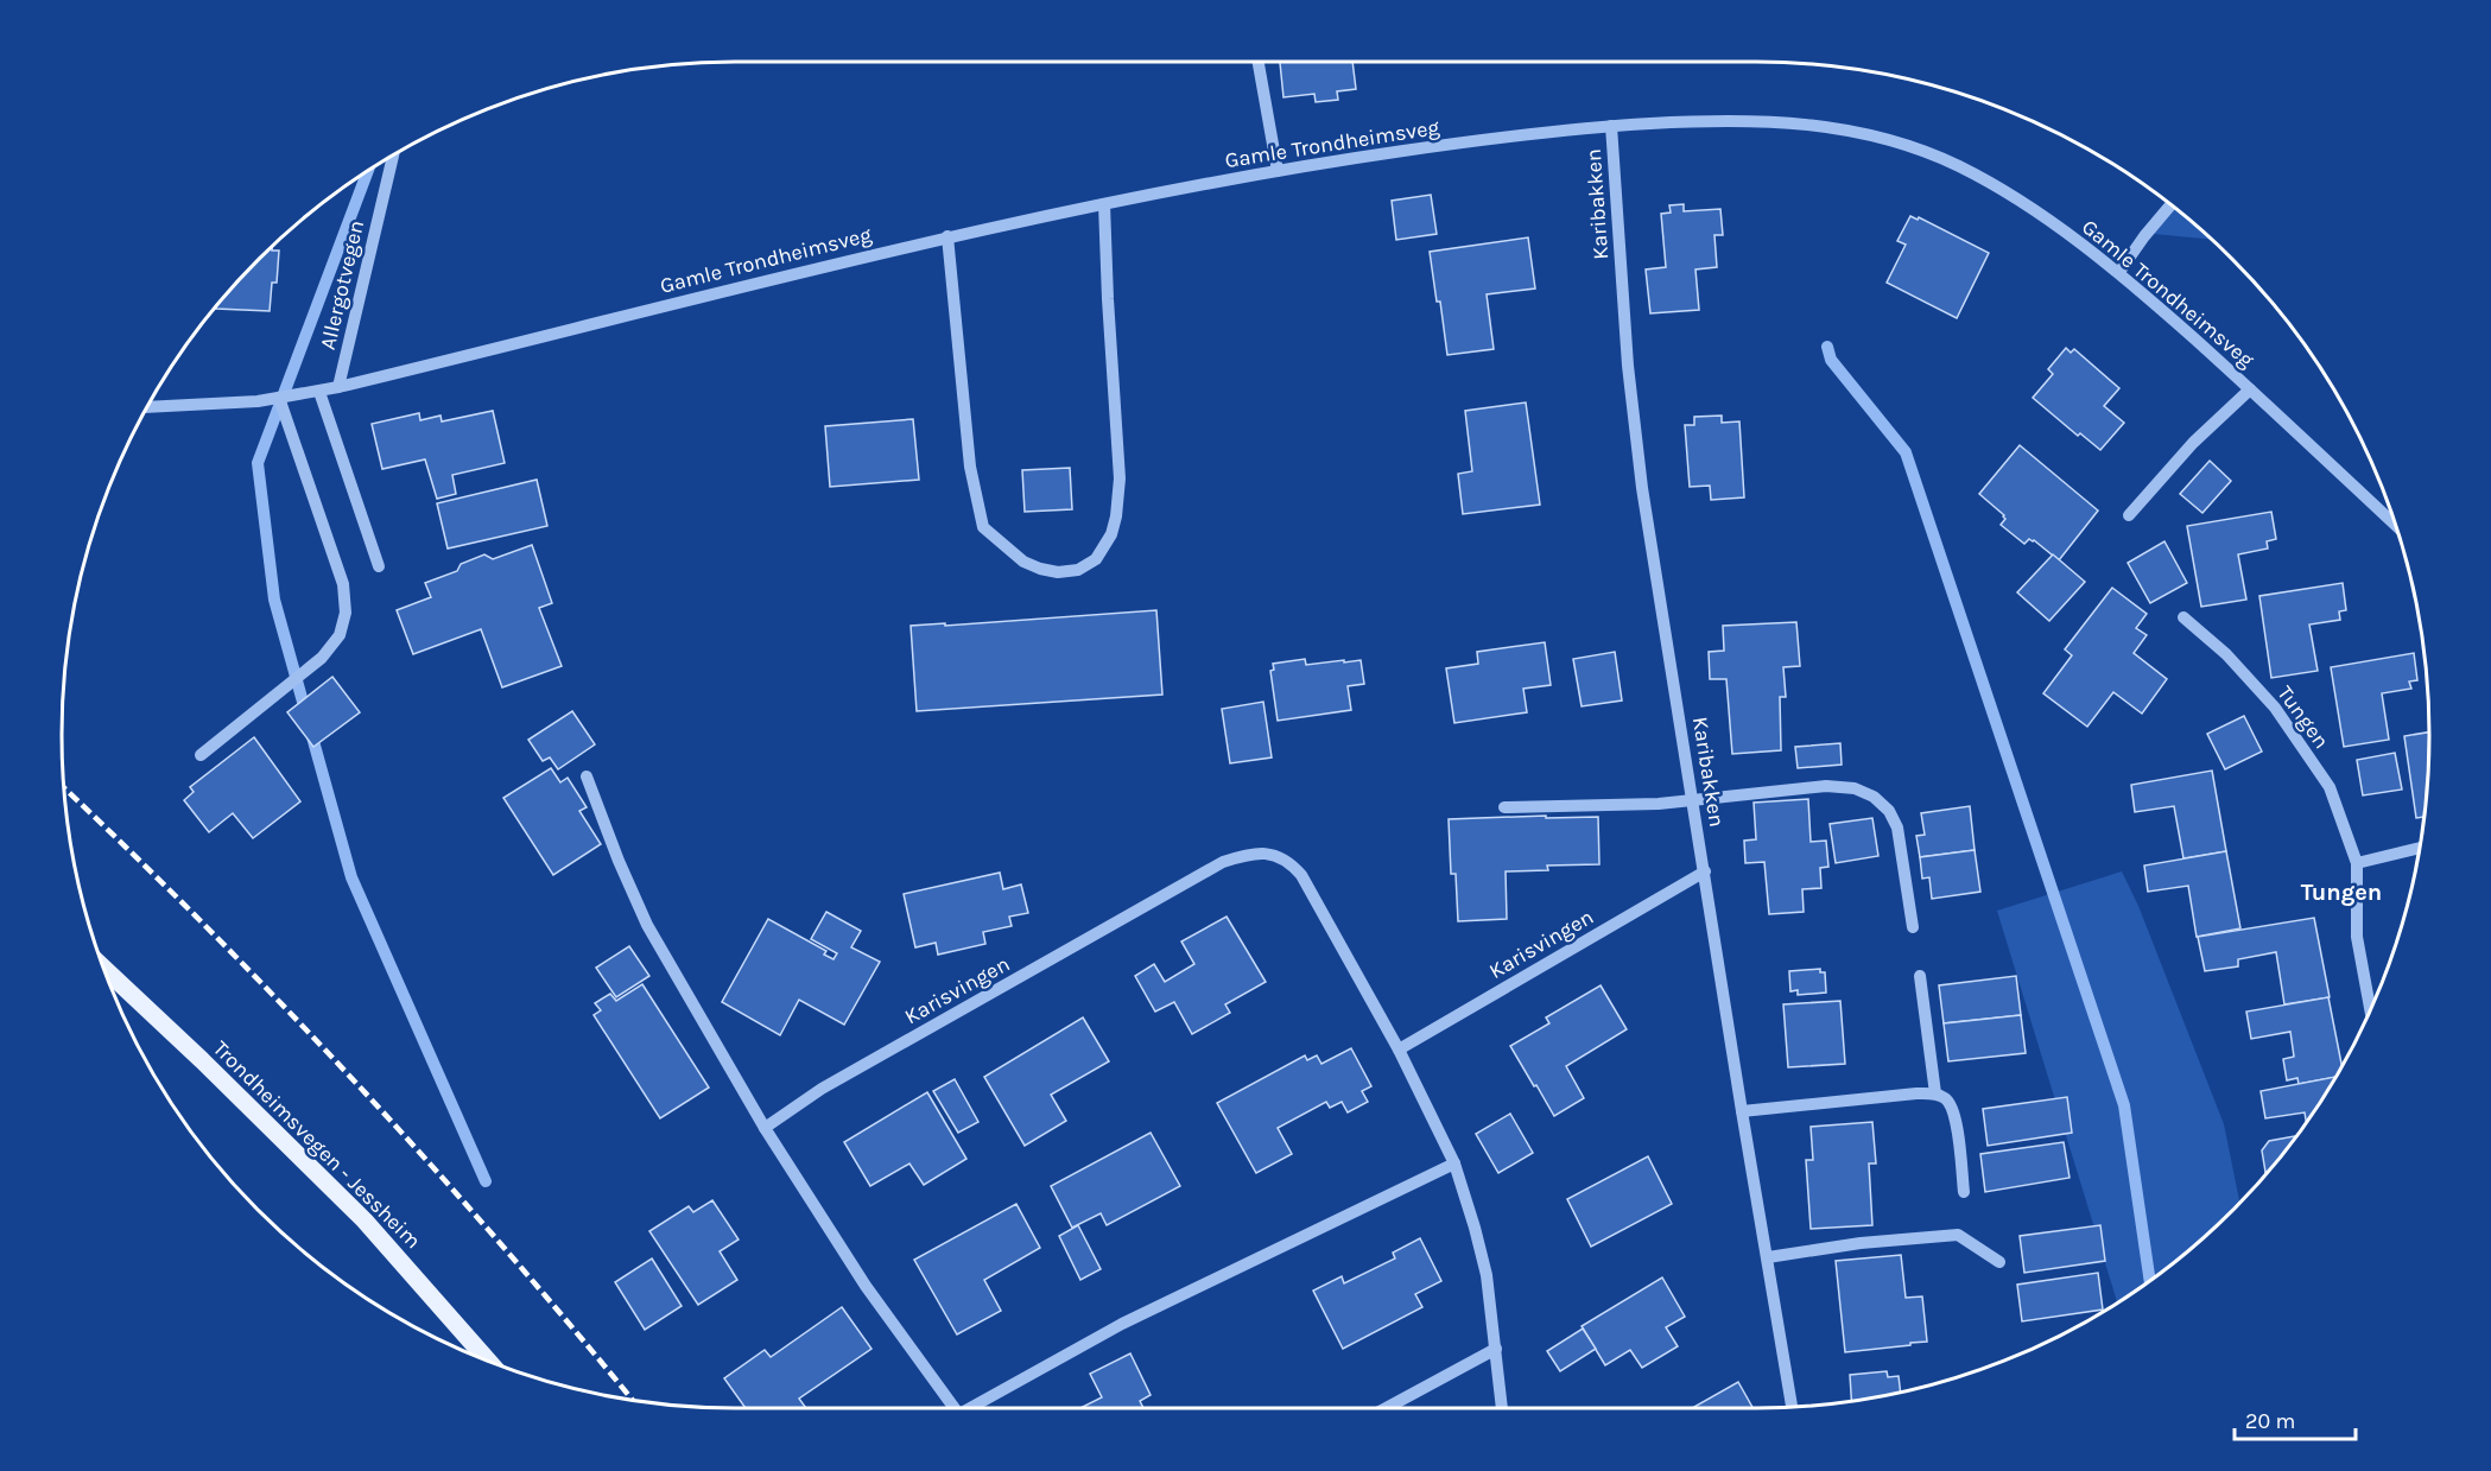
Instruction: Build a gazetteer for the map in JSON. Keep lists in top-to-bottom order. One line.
{"streets":{"main road":["Trondheimsvegen - Jessheim"],"street":["Gamle Trondheimsveg","Karibakken","Allergotvegen","Tungen","Karisvingen"]},"crossings":[["Gamle Trondheimsveg","Karibakken"],["Gamle Trondheimsveg","Allergotvegen"],["Karibakken","Karisvingen"]],"districts":["Tungen"],"scale_bar":"20 m"}
